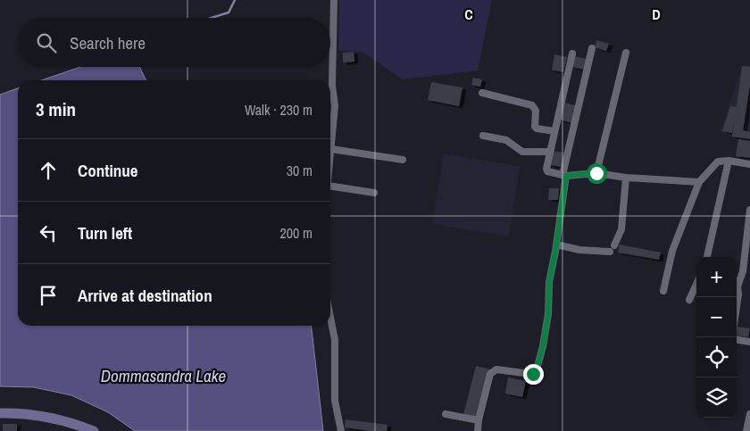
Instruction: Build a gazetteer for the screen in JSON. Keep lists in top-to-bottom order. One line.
{"water":["Dommasandra Lake"],"page":{"search":"Search here","heading":["3 min","Walk · 230 m"],"list":[["Continue","30 m"],["Turn left","200 m"],"Arrive at destination"],"map_buttons":["+","−"]},"grid":{"columns":["C","D"]}}
